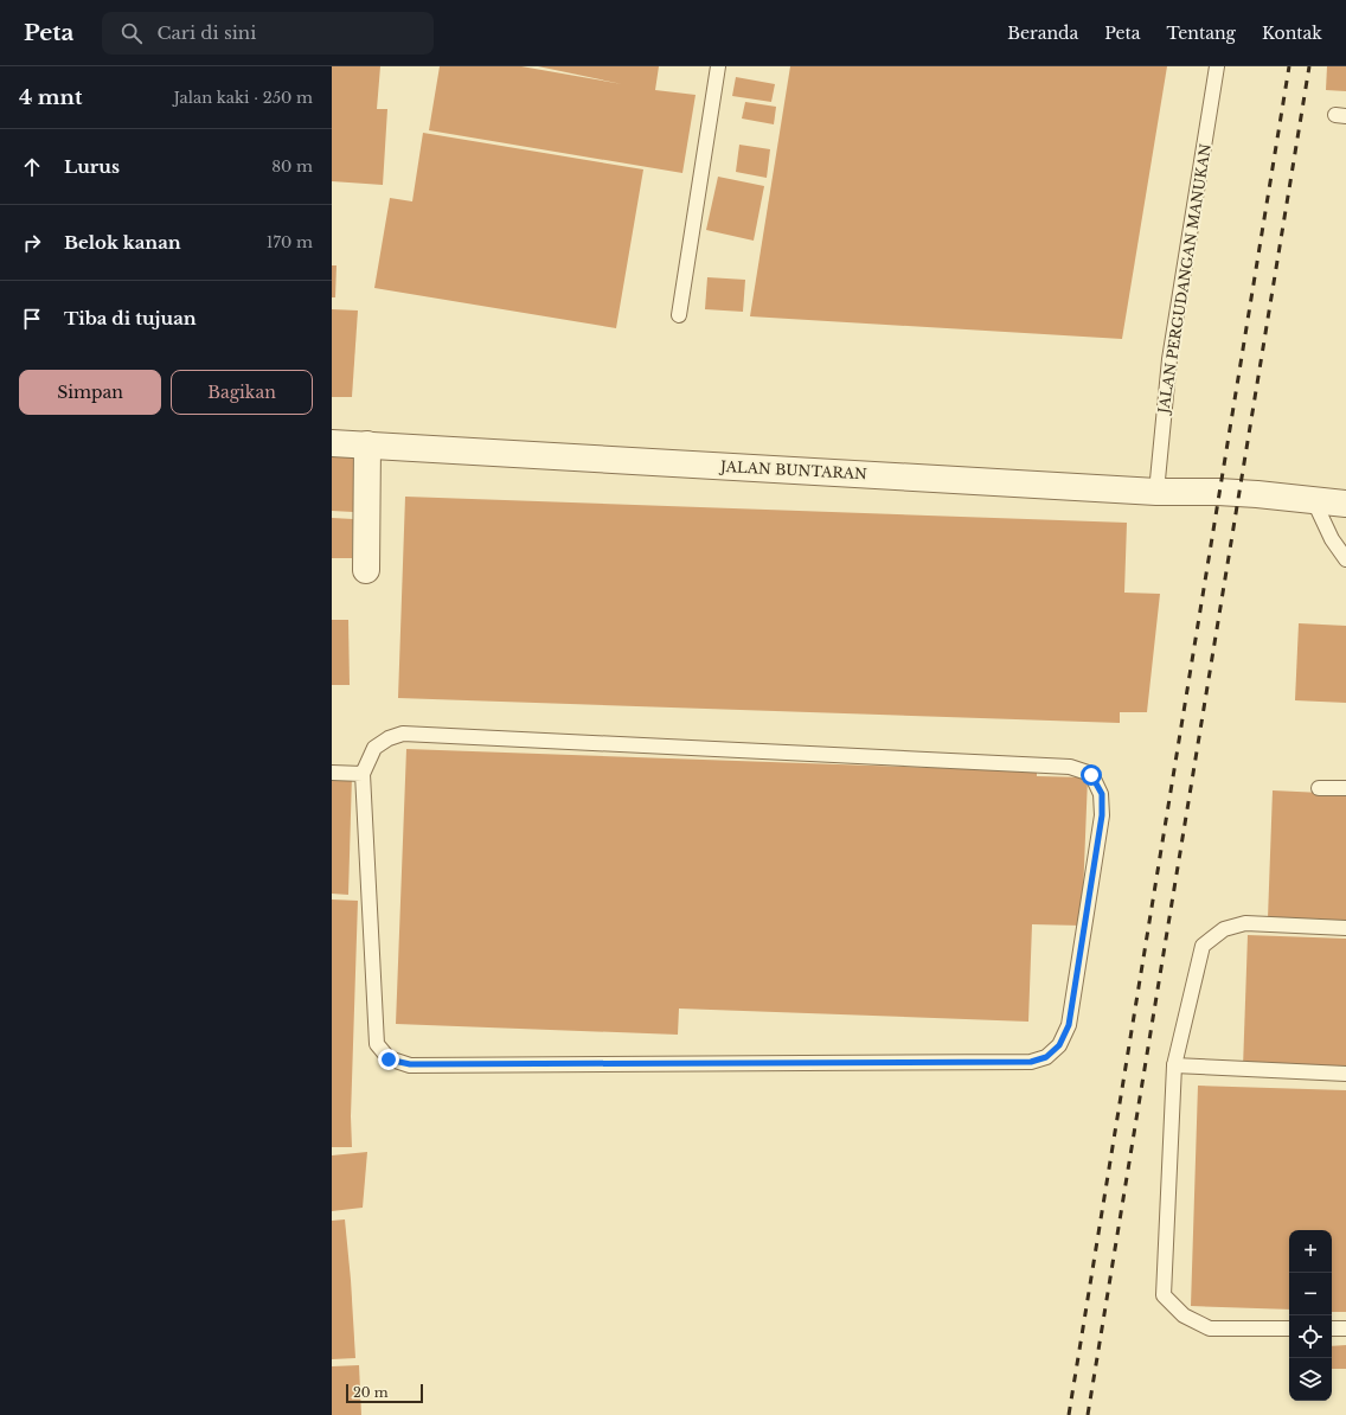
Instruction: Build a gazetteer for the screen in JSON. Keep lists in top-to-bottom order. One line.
{"streets":{"street":["JALAN BUNTARAN"],"lane":["JALAN PERGUDANGAN MANUKAN"]},"crossings":[["JALAN PERGUDANGAN MANUKAN","JALAN BUNTARAN"]],"scale_bar":"20 m","page":{"header":"Peta","search":"Cari di sini","nav":["Beranda","Peta","Tentang","Kontak"],"heading":["4 mnt","Jalan kaki · 250 m"],"list":[["Lurus","80 m"],["Belok kanan","170 m"],"Tiba di tujuan"],"buttons":["Simpan","Bagikan"],"map_buttons":["+","−"],"scale":"20 m"}}
